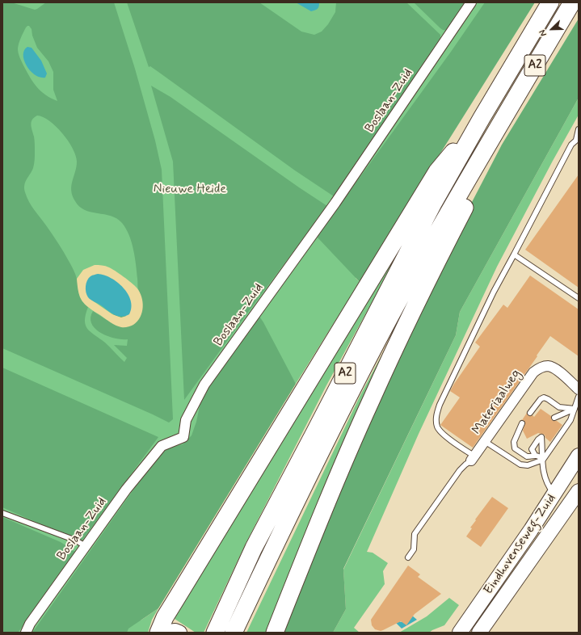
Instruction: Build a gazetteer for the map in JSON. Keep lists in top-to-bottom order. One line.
{"streets":{"highway":["A2"],"main road":["Eindhovenseweg-Zuid"],"street":["Boslaan-Zuid","Materiaalweg"]},"parks":["Nieuwe Heide"],"north":"bottom left"}
